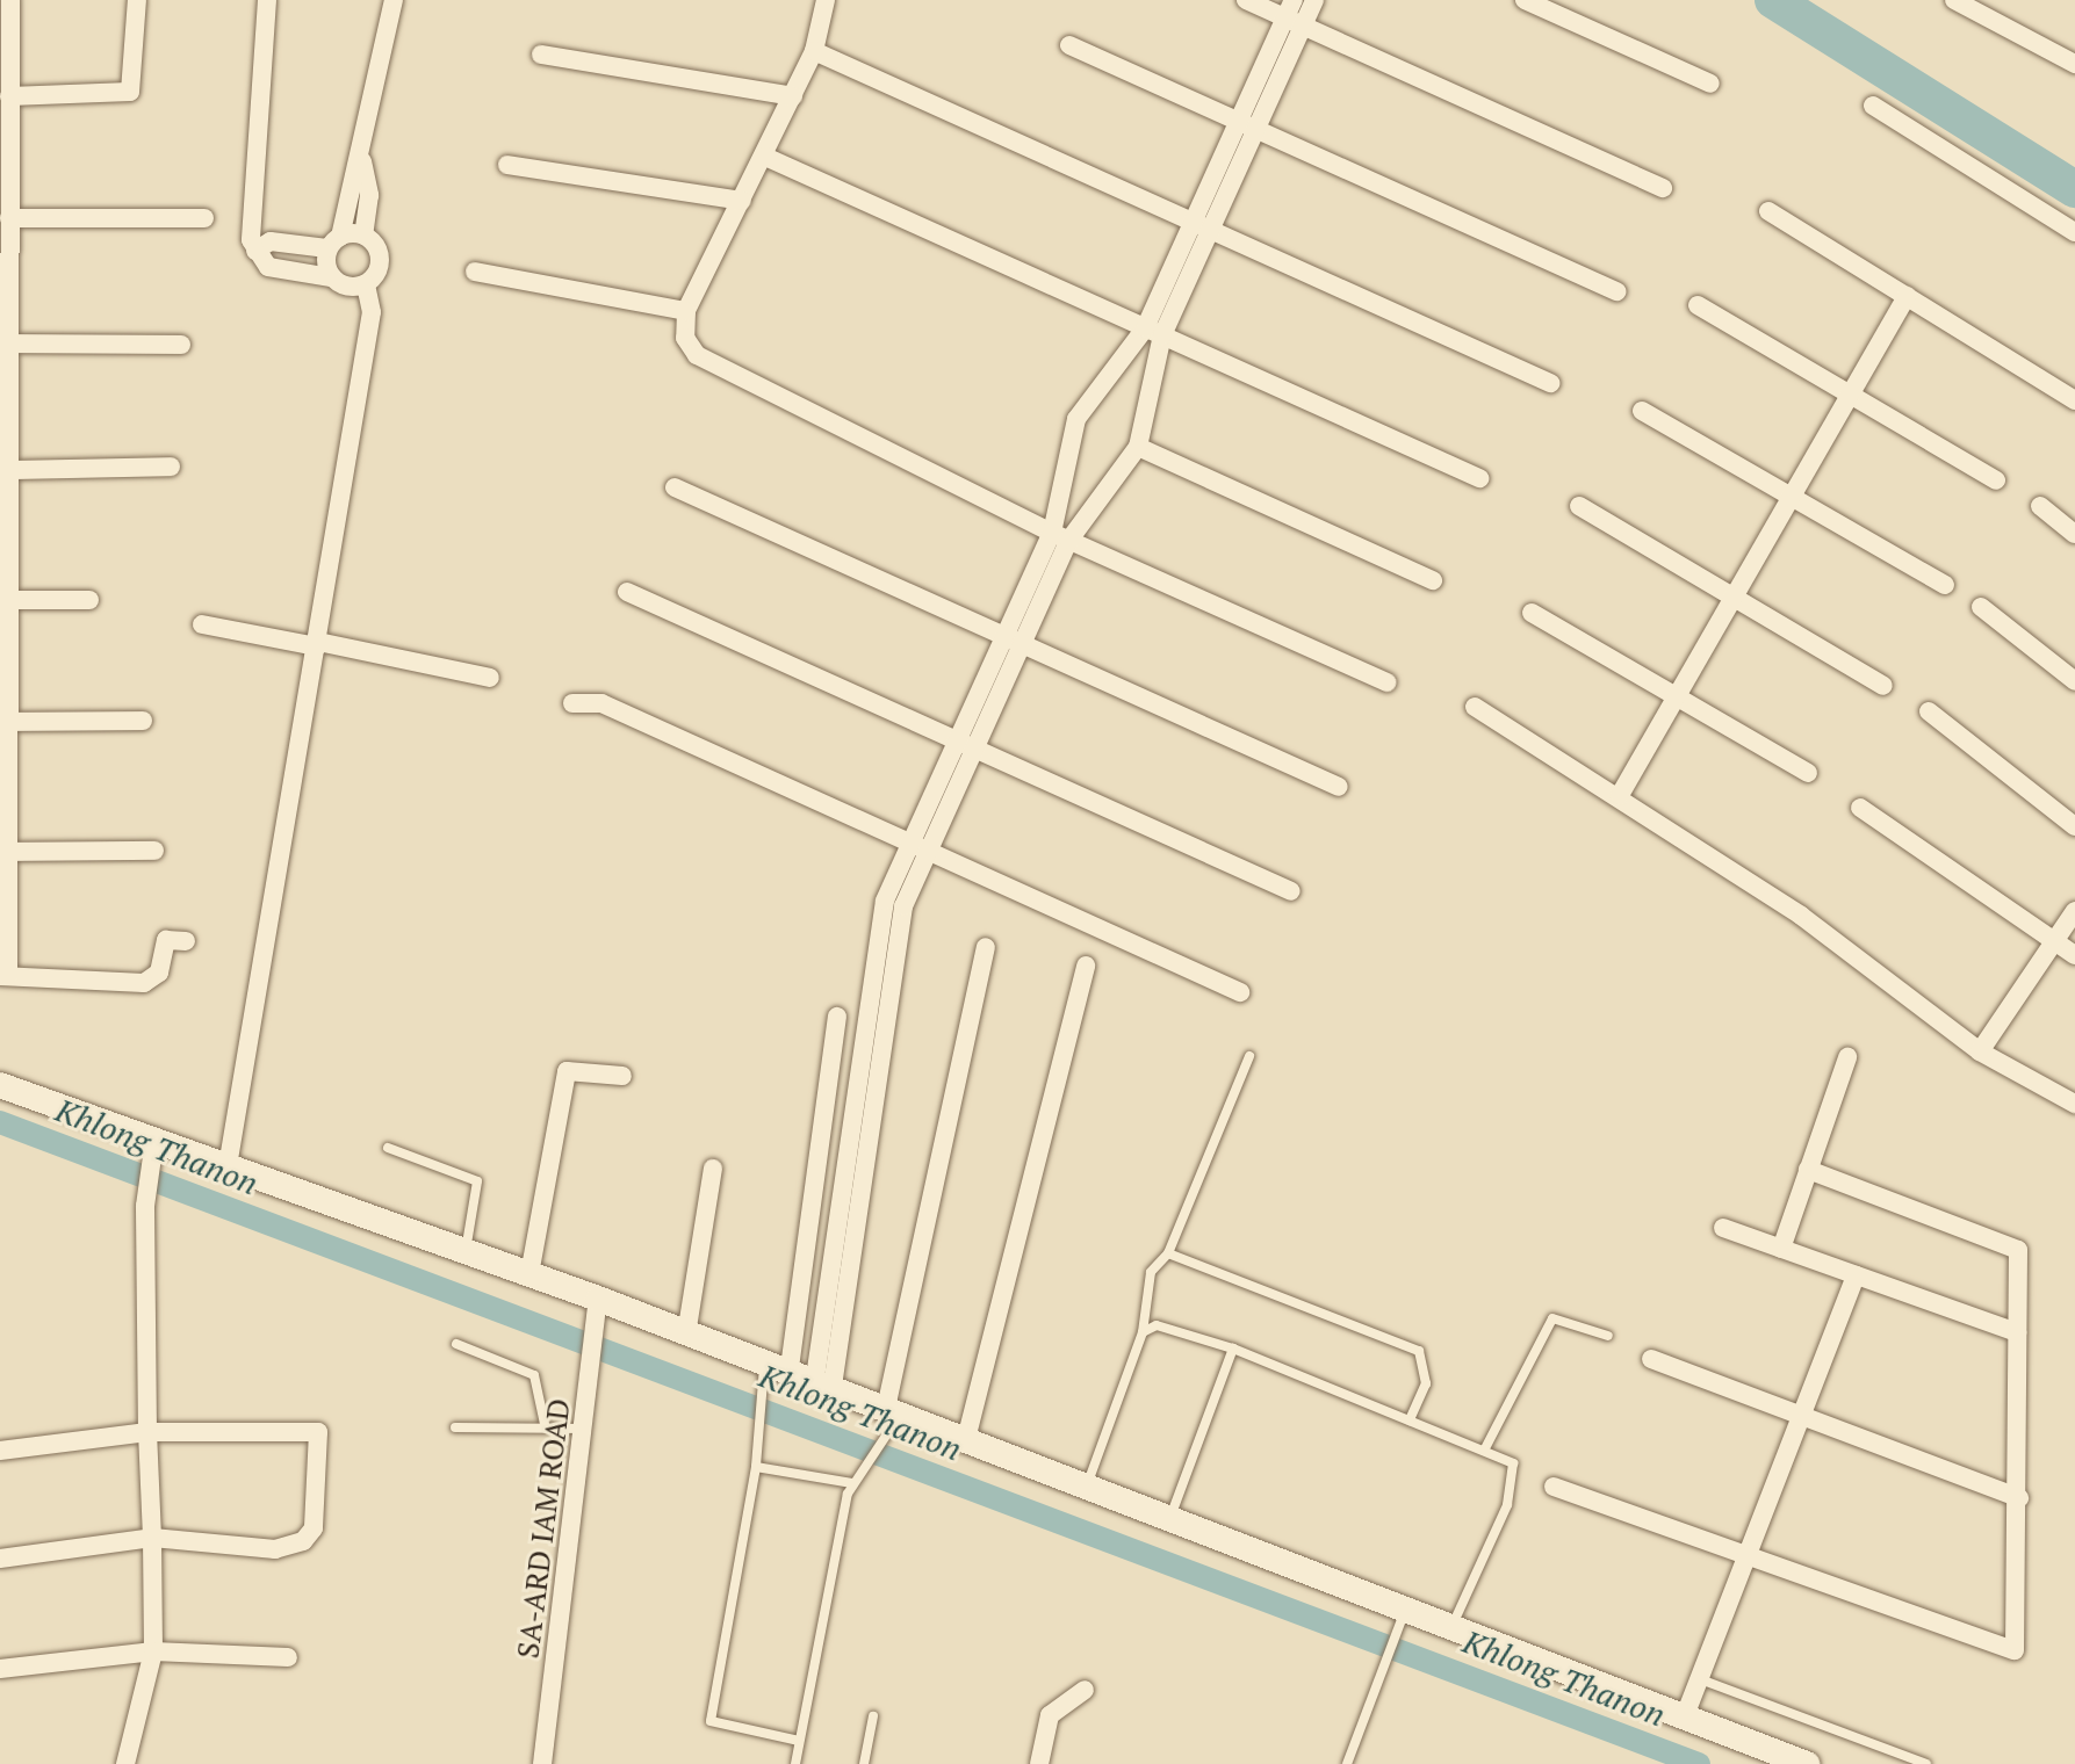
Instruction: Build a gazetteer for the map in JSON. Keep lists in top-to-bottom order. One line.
{"streets":{"street":["SA-ARD IAM ROAD"]},"water":["Khlong Thanon"]}
